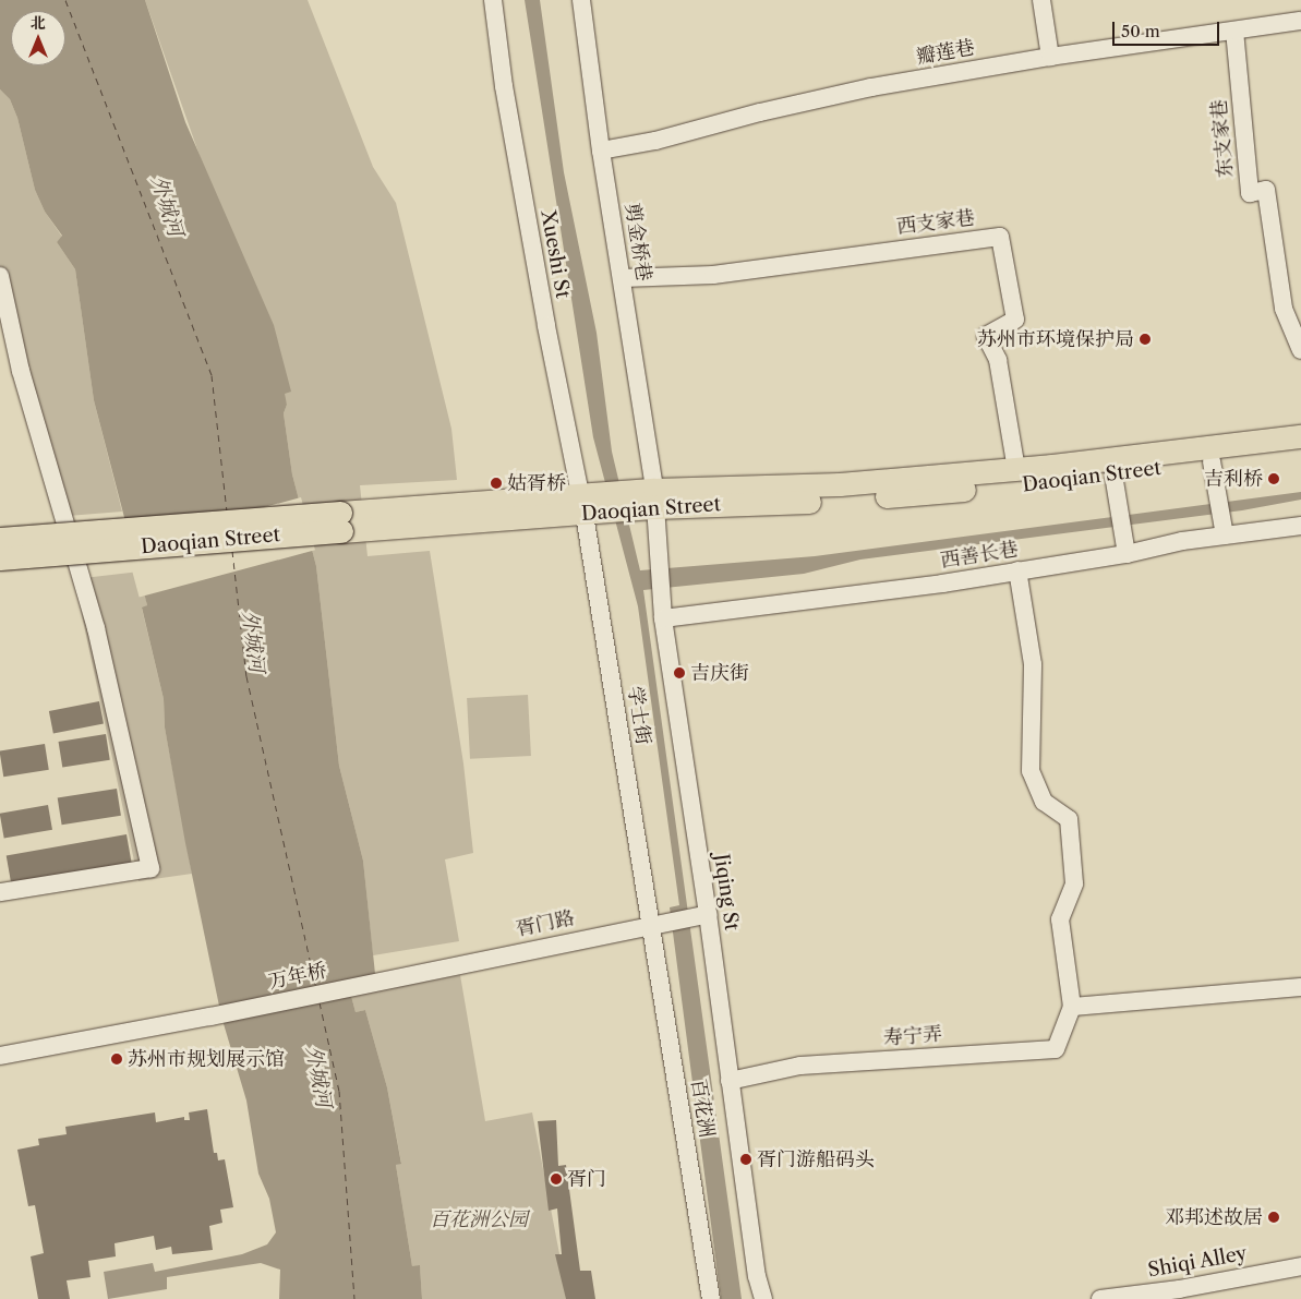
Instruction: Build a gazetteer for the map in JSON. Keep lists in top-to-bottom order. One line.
{"streets":{"main road":["Daoqian Street"],"street":["瓣莲巷","东支家巷","西支家巷","剪金桥巷","Xueshi St","西善长巷","学士街","Jiqing St","胥门路","万年桥","寿宁弄","百花洲","Shiqi Alley"]},"crossings":[["瓣莲巷","东支家巷"],["瓣莲巷","剪金桥巷"],["西支家巷","剪金桥巷"],["西支家巷","Daoqian Street"],["剪金桥巷","Daoqian Street"],["剪金桥巷","Jiqing St"],["Xueshi St","Daoqian Street"],["Xueshi St","学士街"],["Daoqian Street","学士街"],["Daoqian Street","Jiqing St"],["西善长巷","Jiqing St"],["学士街","胥门路"],["学士街","百花洲"],["Jiqing St","胥门路"],["Jiqing St","寿宁弄"],["胥门路","万年桥"],["胥门路","百花洲"]],"water":["外城河"],"parks":["百花洲公园"],"places":["苏州市环境保护局","吉利桥","姑胥桥","吉庆街","苏州市规划展示馆","胥门游船码头","胥门","邓邦述故居"],"scale_bar":"50 m","north":"top"}
